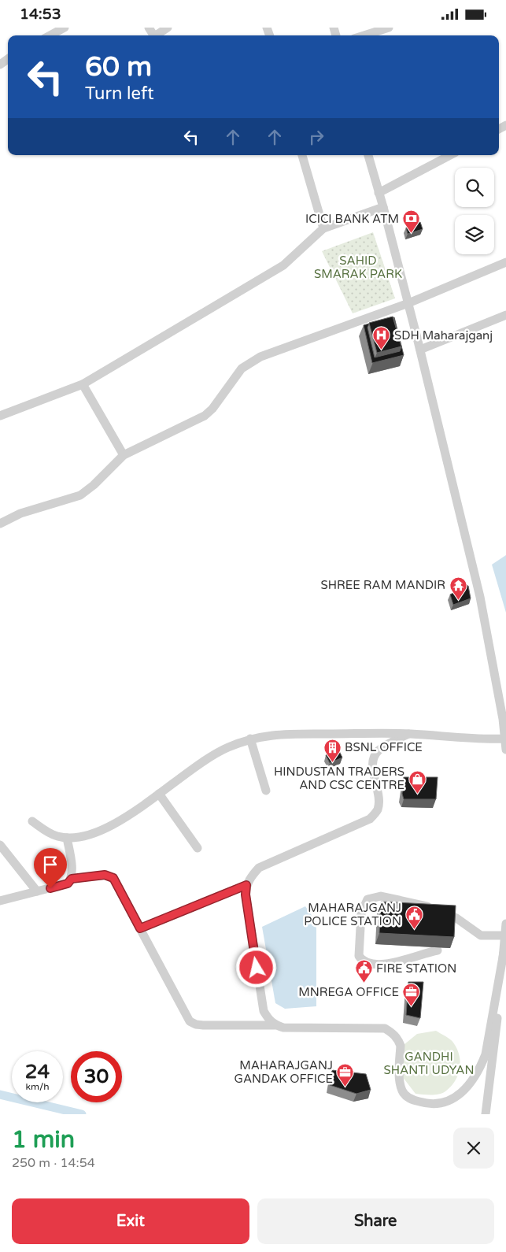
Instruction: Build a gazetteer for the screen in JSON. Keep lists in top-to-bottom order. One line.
{"parks":["SAHID SMARAK PARK","GANDHI SHANTI UDYAN"],"places":{"bank":["ICICI BANK ATM"],"hospital":["SDH Maharajganj"],"temple":["SHREE RAM MANDIR"],"building":["BSNL OFFICE"],"shop":["HINDUSTAN TRADERS AND CSC CENTRE"],"public building":["MAHARAJGANJ POLICE STATION","FIRE STATION"],"office":["MNREGA OFFICE","MAHARAJGANJ GANDAK OFFICE"]},"page":{"status":"14:53","turn":["60 m","Turn left"],"speed":"24 km/h","limit":"30","heading":["1 min","250 m · 14:54"],"buttons":["Exit","Share"]}}
